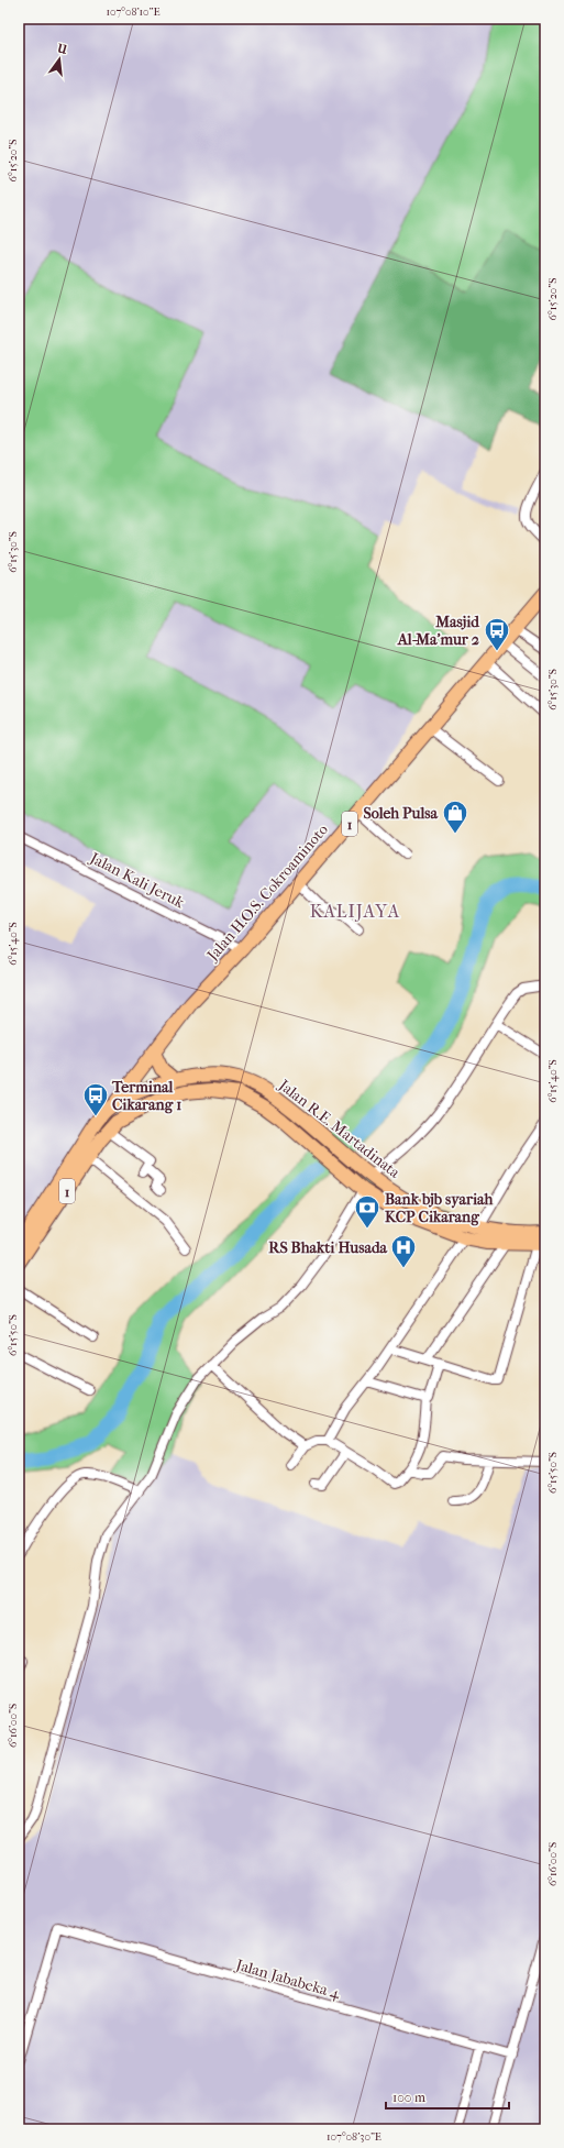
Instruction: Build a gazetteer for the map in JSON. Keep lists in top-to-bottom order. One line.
{"streets":{"highway":["1","Jalan H.O.S. Cokroaminoto","Jalan R.E. Martadinata"],"street":["Jalan Kali Jeruk","Jalan Jababeka 4"]},"crossings":[["1","Jalan H.O.S. Cokroaminoto"],["1","Jalan R.E. Martadinata"],["Jalan Kali Jeruk","Jalan H.O.S. Cokroaminoto"],["Jalan H.O.S. Cokroaminoto","Jalan R.E. Martadinata"]],"districts":["KALIJAYA"],"places":{"bus stop":["Masjid Al-Ma'mur 2","Terminal Cikarang 1"],"shop":["Soleh Pulsa"],"bank":["Bank bjb syariah KCP Cikarang"],"hospital":["RS Bhakti Husada"]},"scale_bar":"100 m","north":"top","coordinates":["107°08'10\"E","6°15'20\"S","6°15'30\"S","6°15'40\"S","6°15'50\"S","6°16'00\"S","107°08'30\"E"]}
